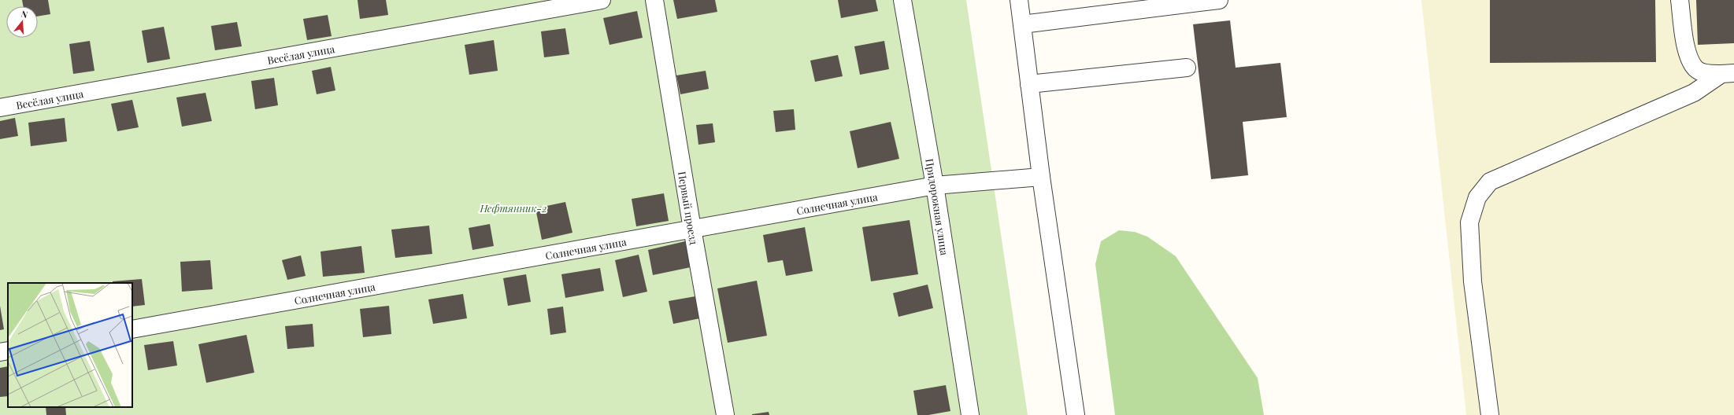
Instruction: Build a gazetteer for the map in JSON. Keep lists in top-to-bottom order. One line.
{"streets":{"street":["Весёлая улица","Солнечная улица","Первый проезд","Придорожная улица"]},"crossings":[["Солнечная улица","Первый проезд"],["Солнечная улица","Придорожная улица"]],"parks":["Нефтянник-2"],"north":"top"}
